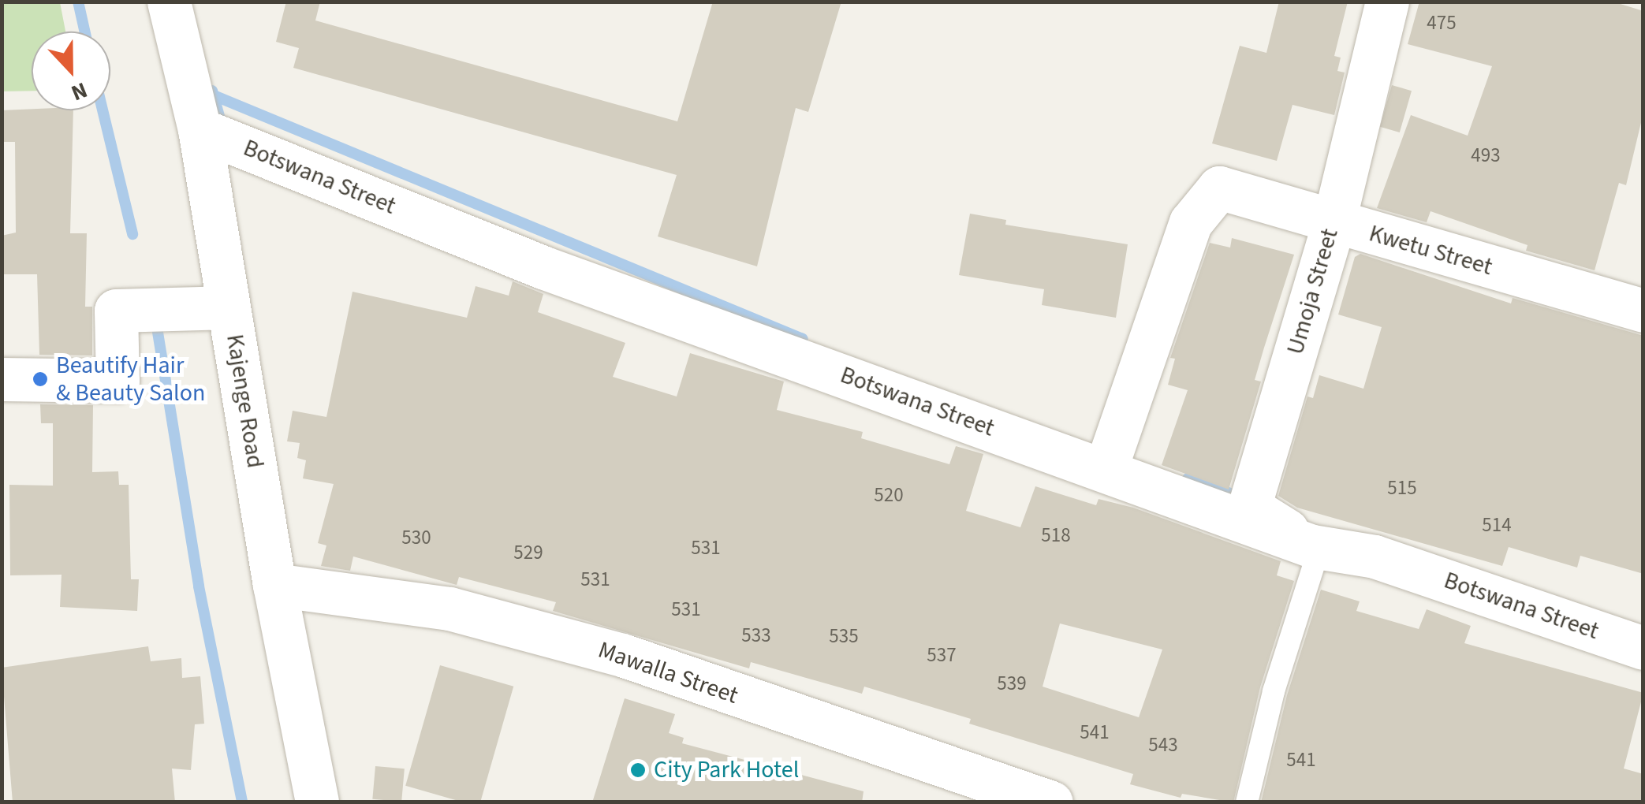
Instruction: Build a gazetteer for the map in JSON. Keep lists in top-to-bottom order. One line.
{"streets":{"street":["Botswana Street","Kwetu Street","Umoja Street","Kajenge Road","Mawalla Street"]},"crossings":[["Botswana Street","Kwetu Street"],["Botswana Street","Umoja Street"],["Botswana Street","Kajenge Road"],["Kwetu Street","Umoja Street"],["Kajenge Road","Mawalla Street"]],"places":["Beautify Hair & Beauty Salon","City Park Hotel"],"house_numbers":["475","493","515","520","514","518","530","531","529","531","531","533","535","537","539","541","543","541"],"north":"bottom"}
